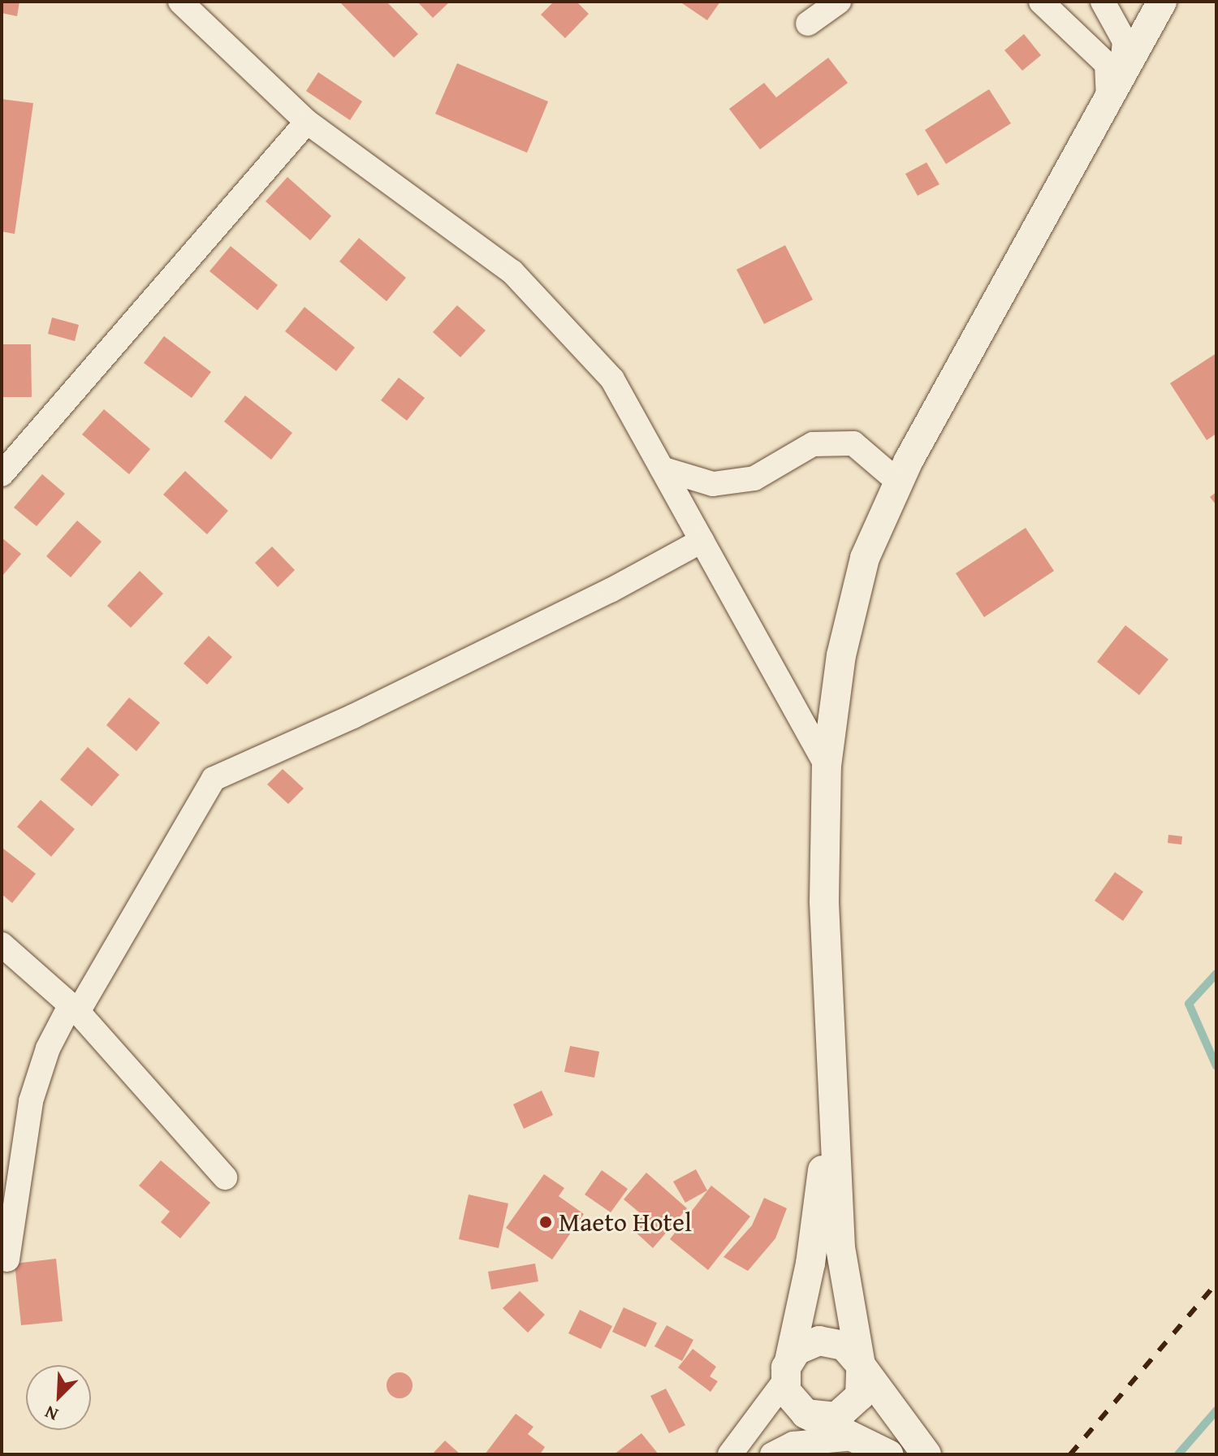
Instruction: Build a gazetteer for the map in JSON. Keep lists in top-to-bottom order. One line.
{"places":["Maeto Hotel"],"north":"bottom left"}
